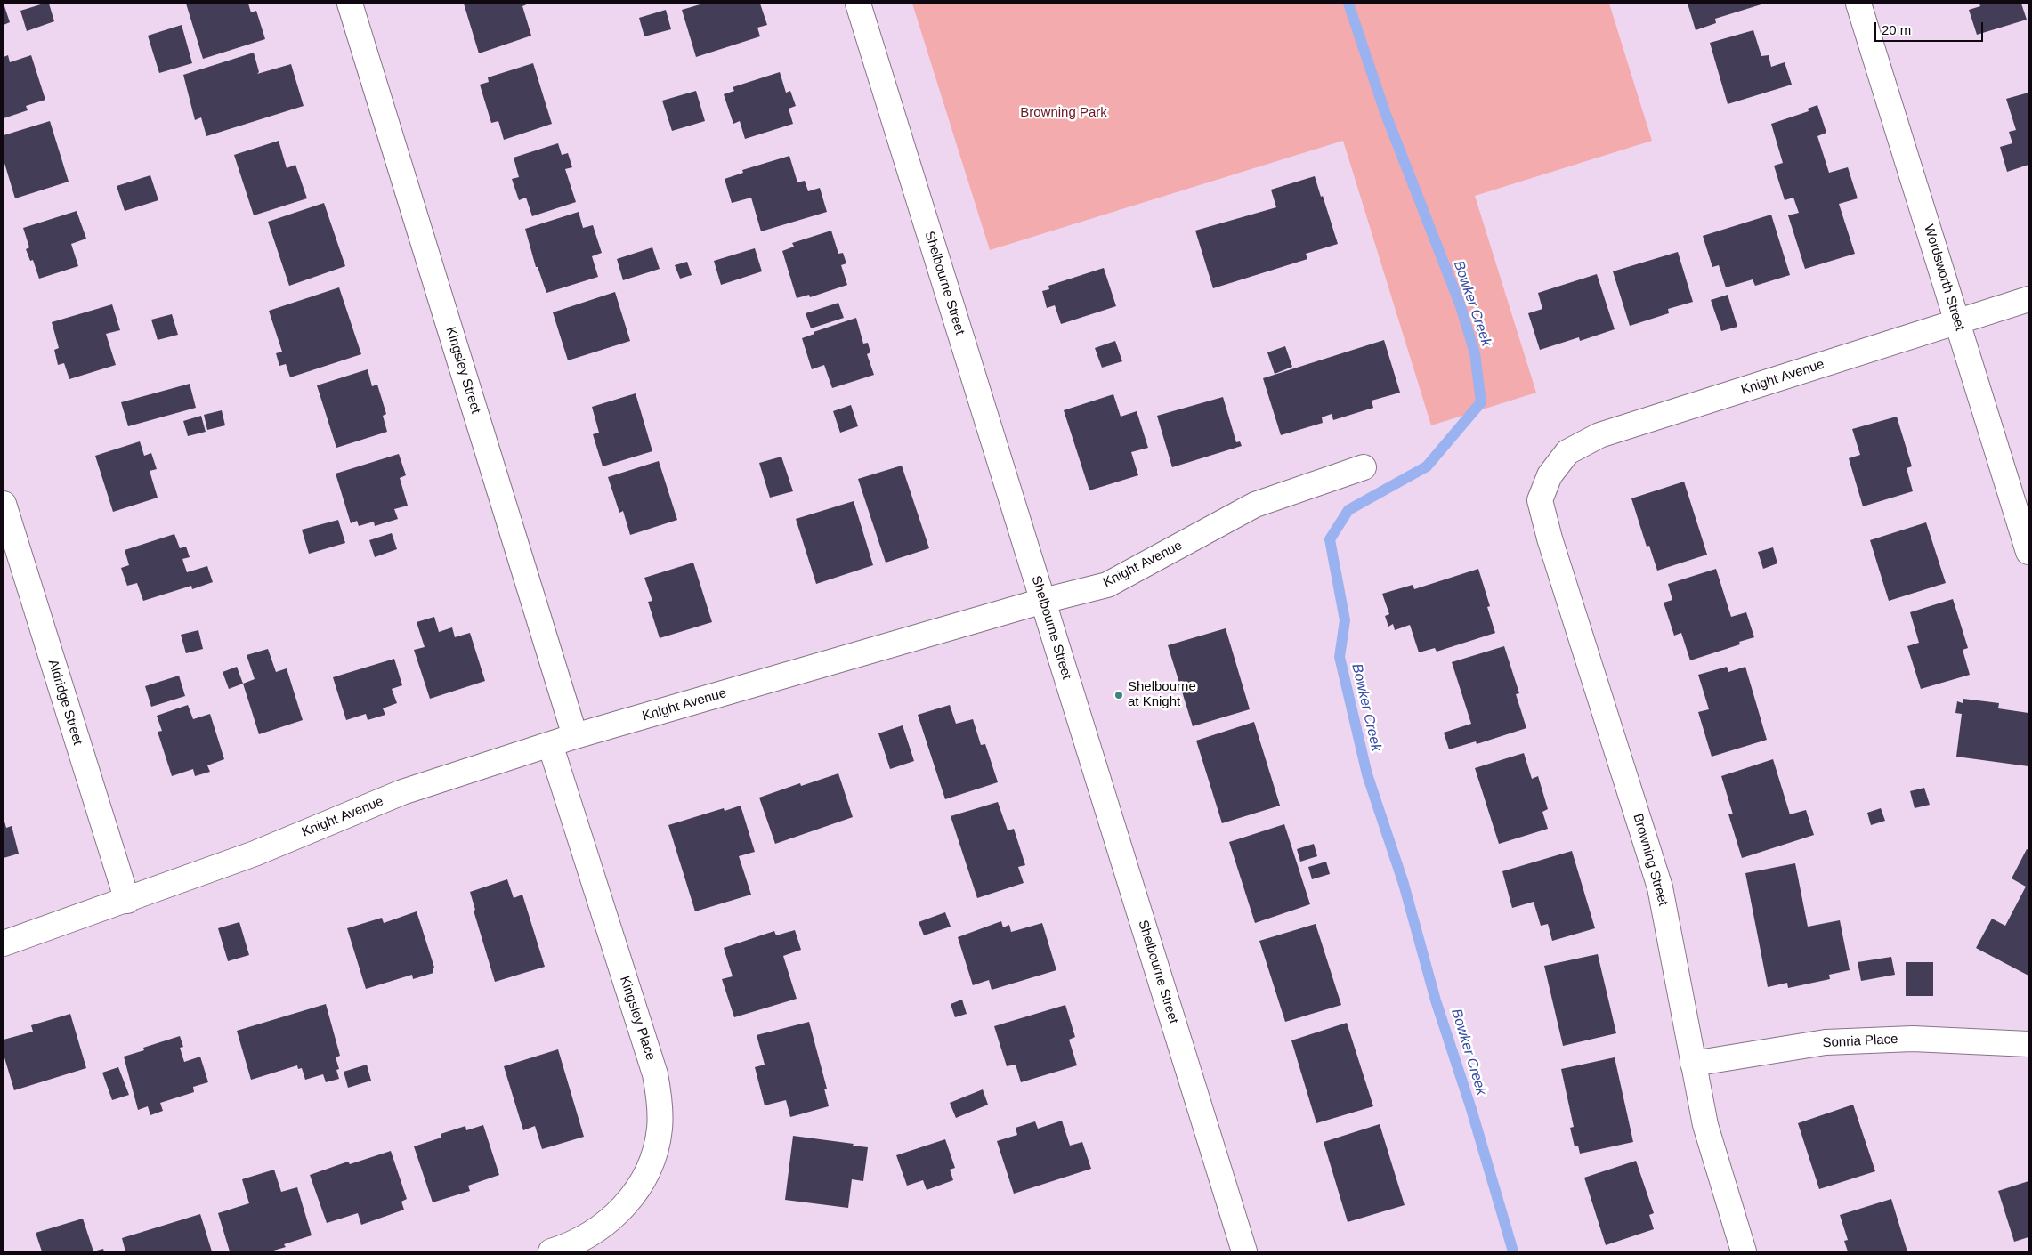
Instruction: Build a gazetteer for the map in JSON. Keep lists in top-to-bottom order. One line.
{"streets":{"street":["Wordsworth Street","Shelbourne Street","Kingsley Street","Knight Avenue","Aldridge Street","Browning Street","Kingsley Place","Sonria Place"]},"crossings":[["Wordsworth Street","Knight Avenue"],["Shelbourne Street","Knight Avenue"],["Kingsley Street","Knight Avenue"],["Knight Avenue","Aldridge Street"],["Knight Avenue","Browning Street"],["Knight Avenue","Kingsley Place"],["Browning Street","Sonria Place"]],"water":["Bowker Creek"],"parks":["Browning Park"],"places":["Shelbourne at Knight"],"scale_bar":"20 m"}
